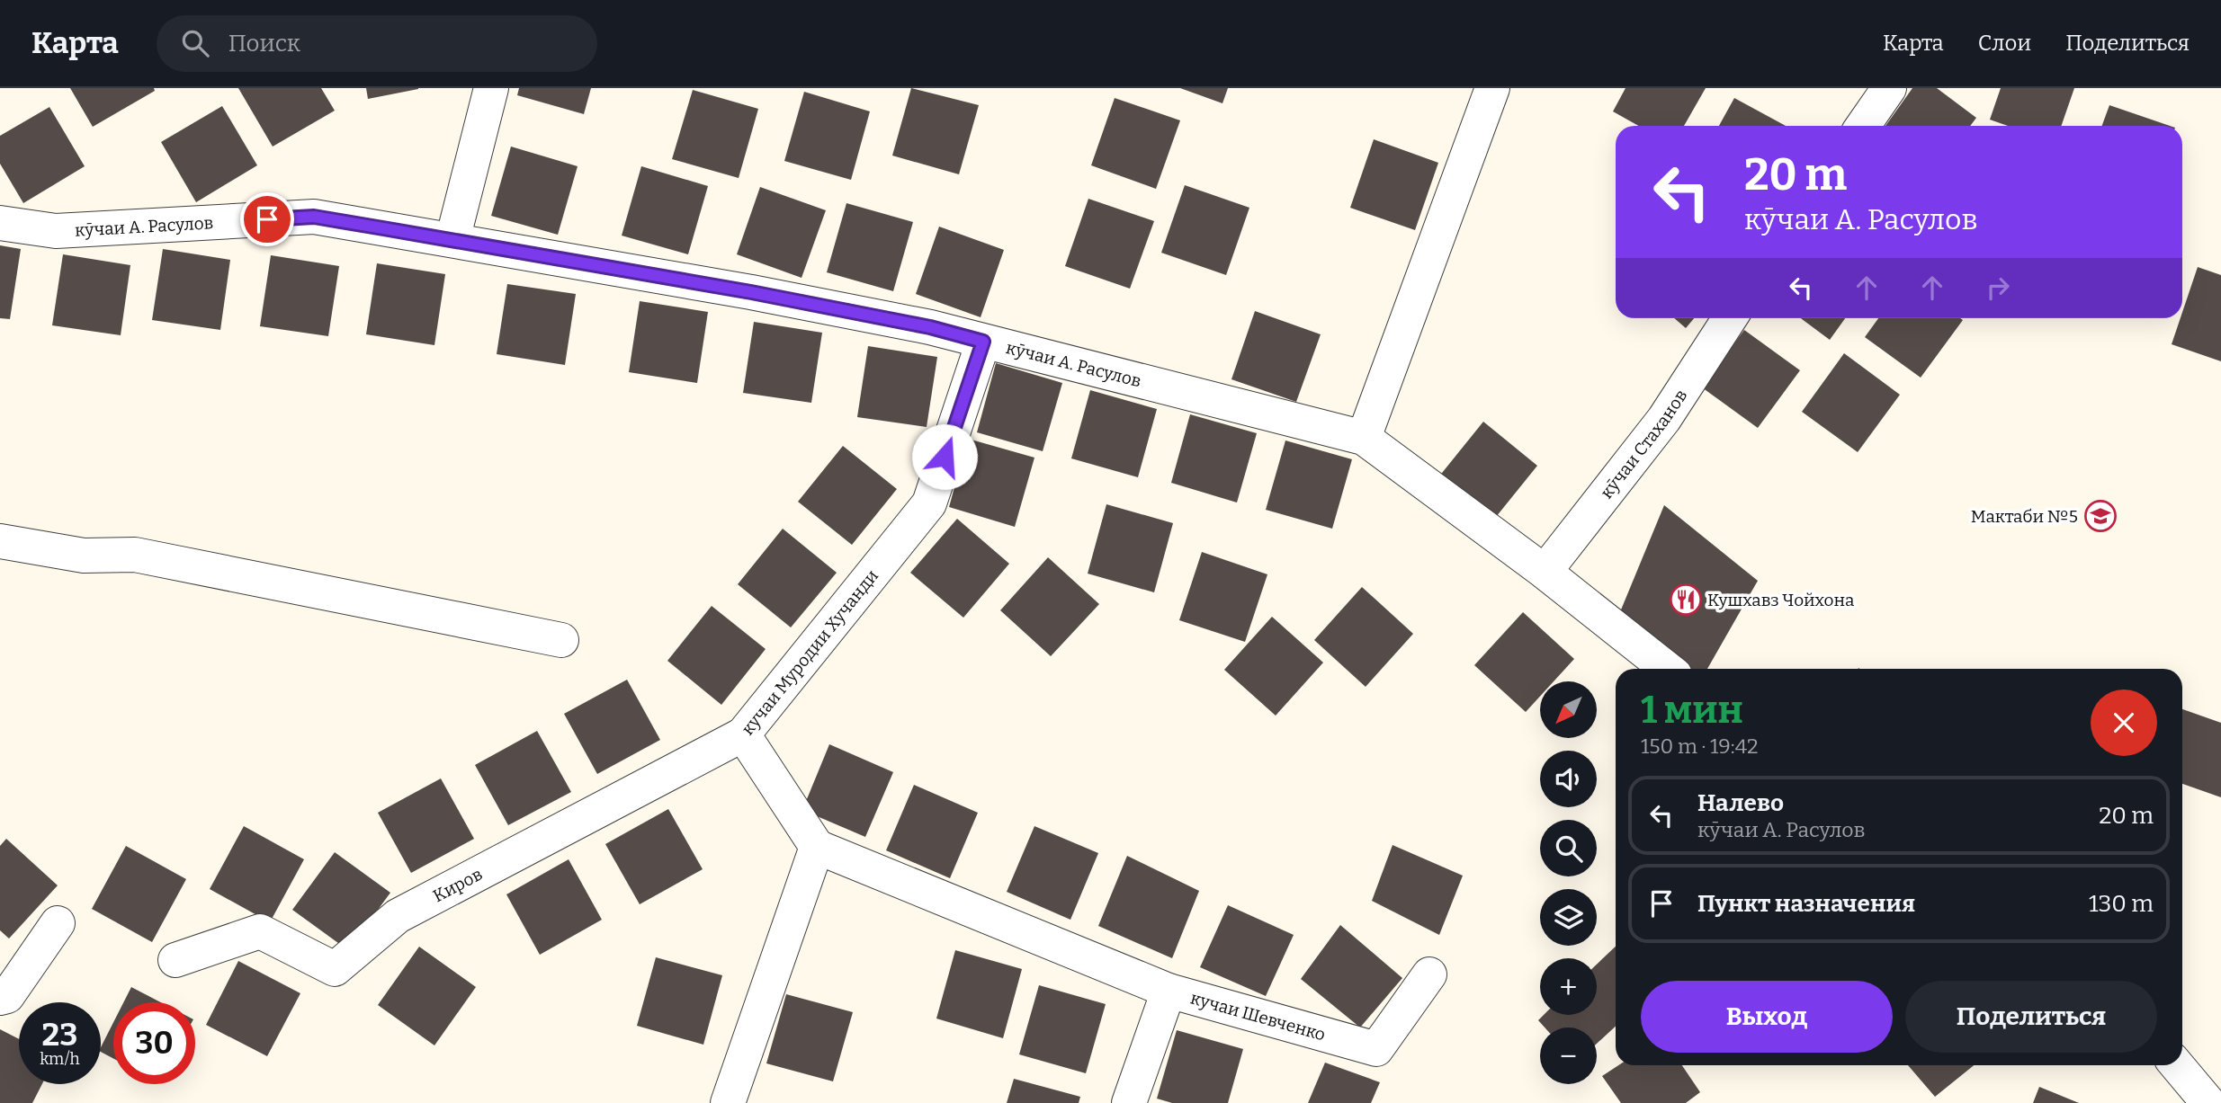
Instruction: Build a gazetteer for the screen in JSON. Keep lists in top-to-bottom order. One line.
{"streets":{"street":["кӯчаи А. Расулов","кӯчаи Стаханов","кучаи Муродии Хучанди","Киров","кучаи Шевченко"]},"crossings":[["кӯчаи А. Расулов","кӯчаи Стаханов"],["кӯчаи А. Расулов","кучаи Муродии Хучанди"],["кучаи Муродии Хучанди","Киров"]],"places":{"school or university":["Мактаби №5"],"restaurant":["Кушхавз Чойхона"]},"north":"bottom left","page":{"header":"Карта","search":"Поиск","nav":["Карта","Слои","Поделиться"],"turn":["20 m","кӯчаи А. Расулов"],"heading":["1 мин","150 m · 19:42"],"map_buttons":["+","−"],"list":[{"name":"Налево","note":"кӯчаи А. Расулов","value":"20 m"},{"name":"Пункт назначения","value":"130 m"}],"buttons":["Выход","Поделиться"],"speed":"23 km/h","limit":"30"}}
